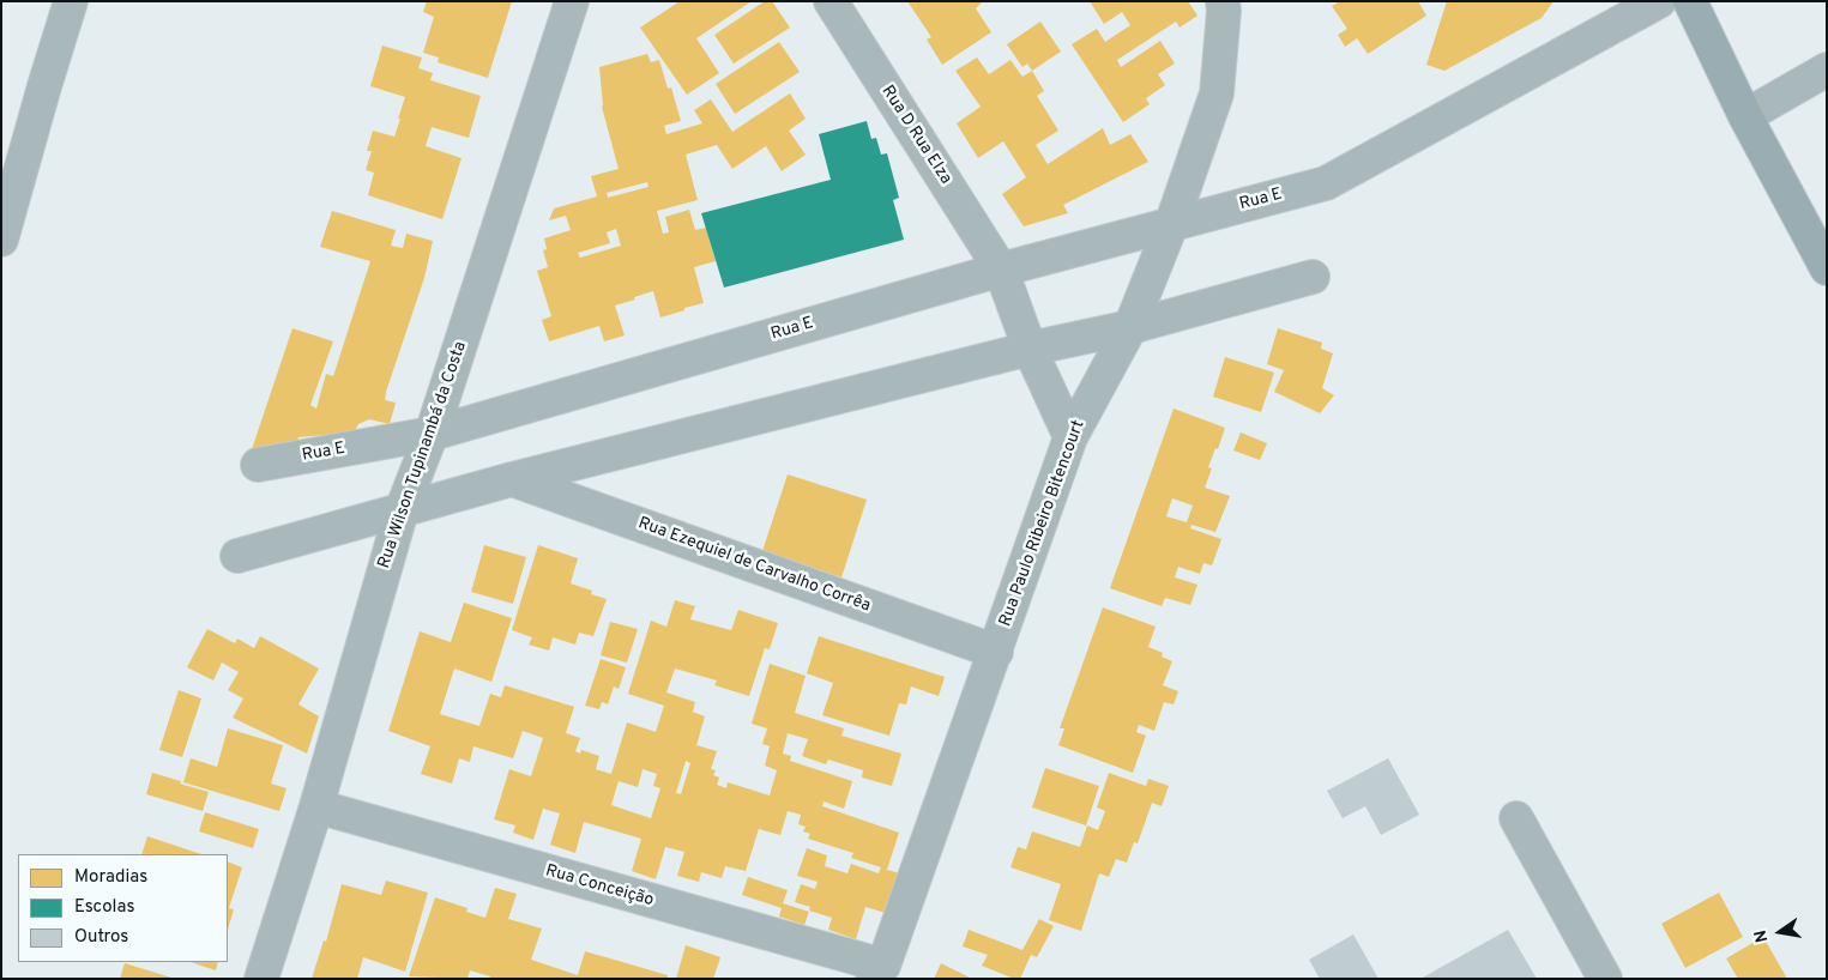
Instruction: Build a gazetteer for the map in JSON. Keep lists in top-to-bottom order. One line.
{"streets":{"street":["Rua D Rua Elza","Rua E","Rua Wilson Tupinambá da Costa","Rua Paulo Ribeiro Bitencourt","Rua Ezequiel de Carvalho Corrêa","Rua Conceição"]},"crossings":[["Rua D Rua Elza","Rua E"],["Rua D Rua Elza","Rua Paulo Ribeiro Bitencourt"],["Rua E","Rua Wilson Tupinambá da Costa"],["Rua E","Rua Paulo Ribeiro Bitencourt"],["Rua Wilson Tupinambá da Costa","Rua Conceição"],["Rua Paulo Ribeiro Bitencourt","Rua Ezequiel de Carvalho Corrêa"],["Rua Paulo Ribeiro Bitencourt","Rua Conceição"]],"legend":["Moradias","Escolas","Outros"],"north":"left"}
